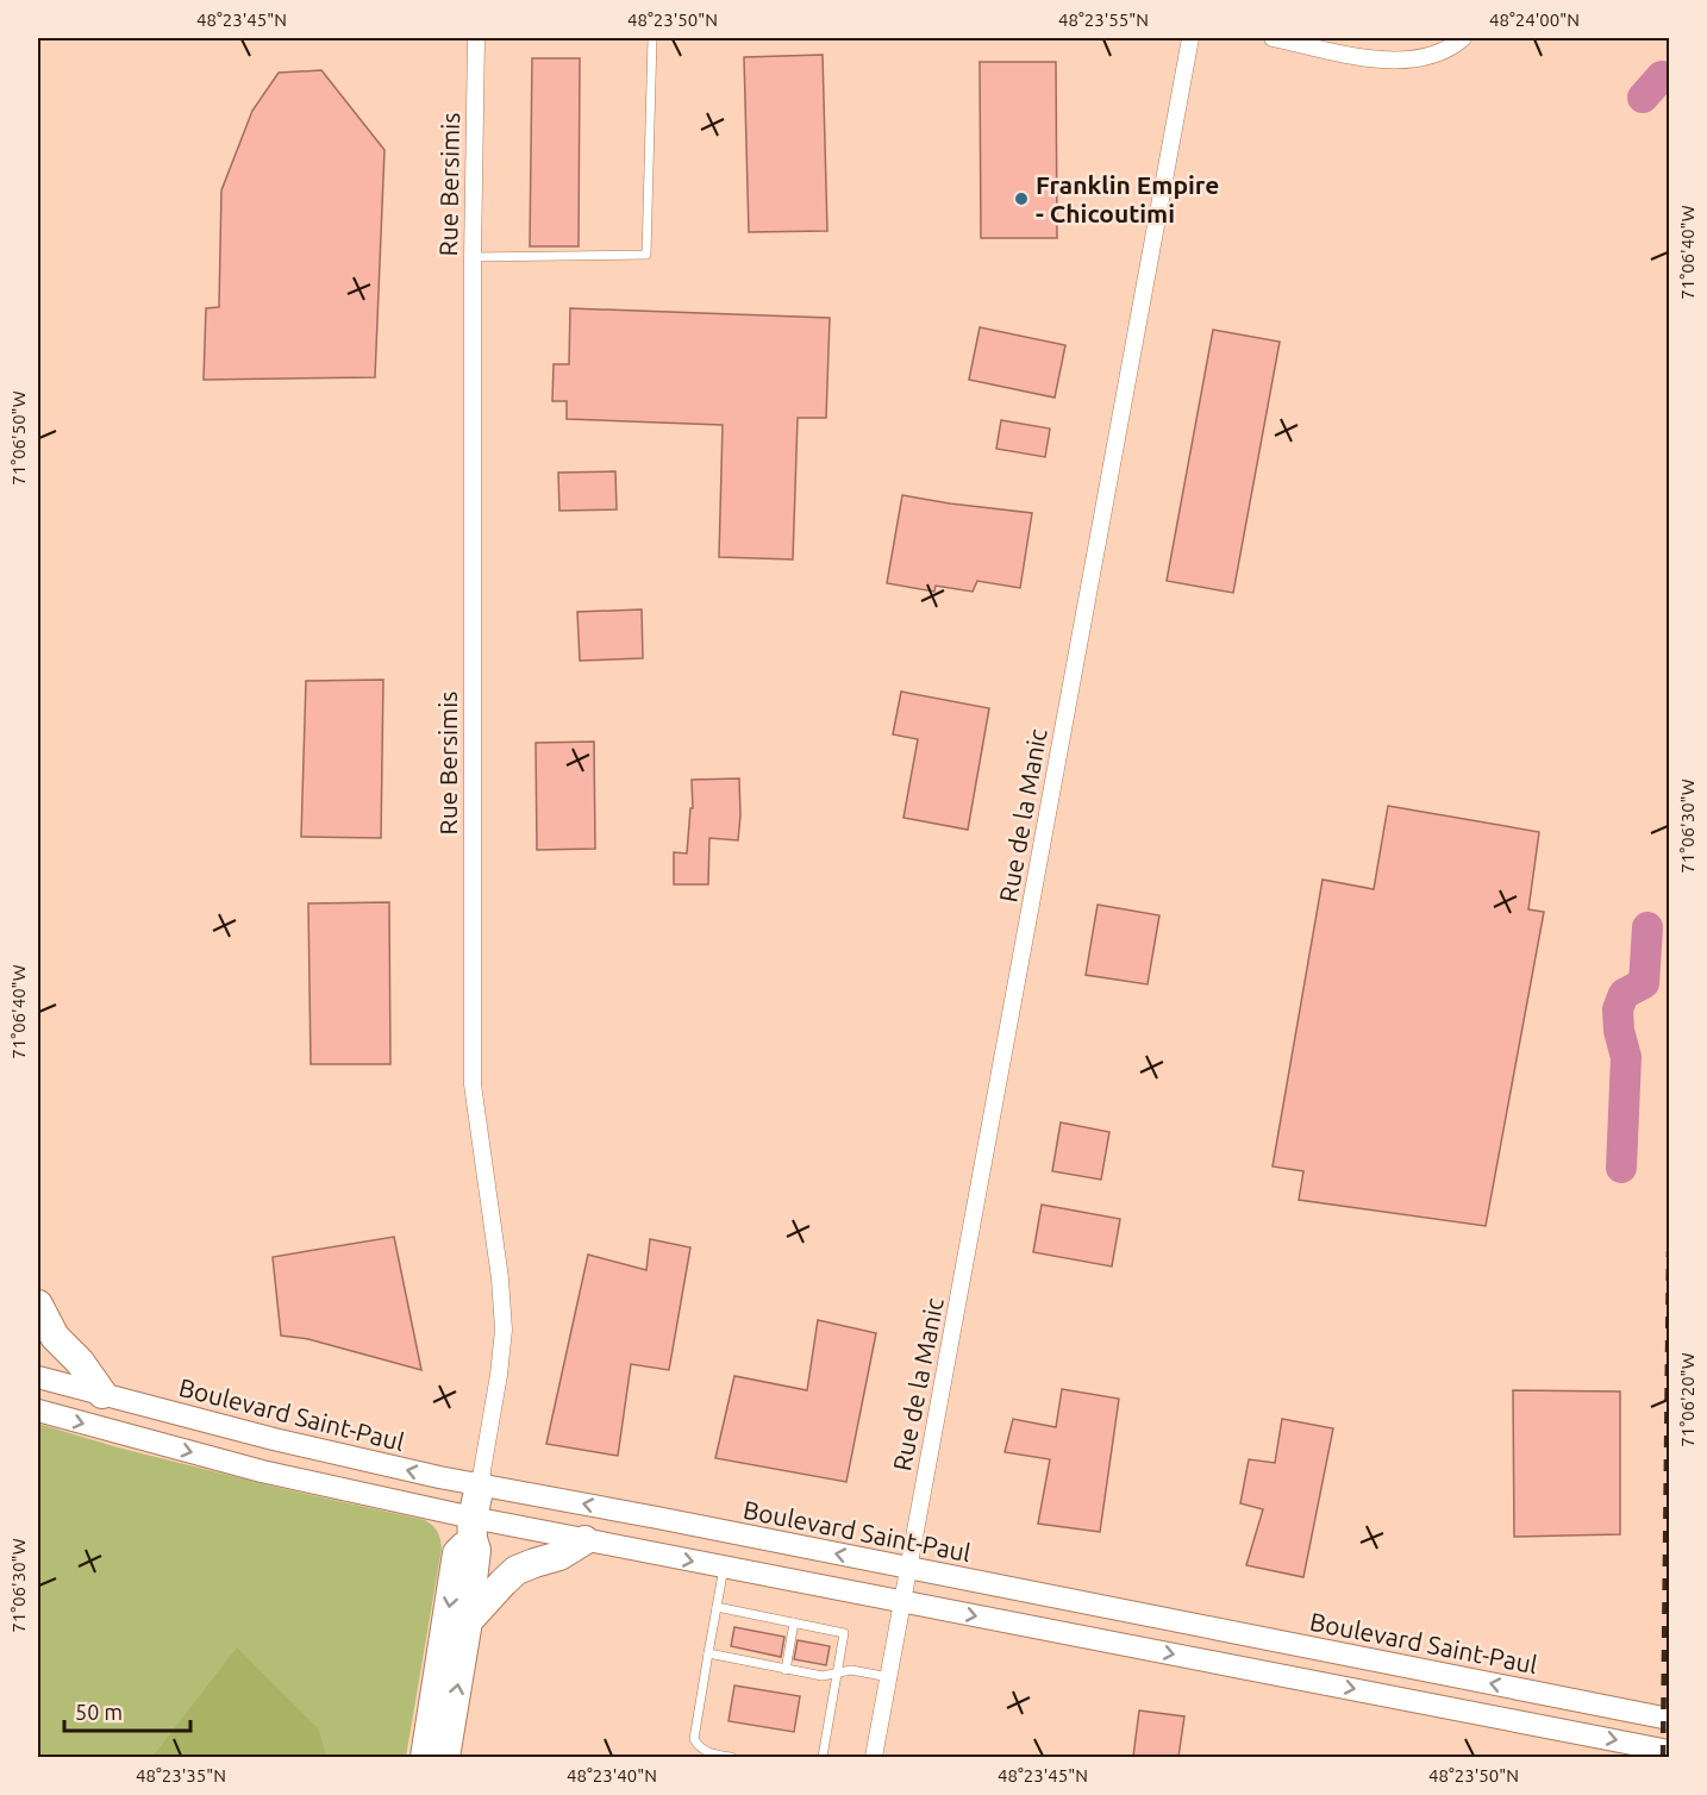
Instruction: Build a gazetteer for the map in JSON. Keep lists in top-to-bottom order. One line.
{"streets":{"main road":["Boulevard Saint-Paul"],"street":["Rue Bersimis","Rue de la Manic"]},"crossings":[["Rue Bersimis","Boulevard Saint-Paul"],["Rue de la Manic","Boulevard Saint-Paul"]],"places":["Franklin Empire - Chicoutimi"],"scale_bar":"50 m","coordinates":["48°23'45\"N","48°23'50\"N","48°23'55\"N","48°24'00\"N","71°06'40\"W","71°06'50\"W","71°06'30\"W","71°06'20\"W","48°23'35\"N","48°23'40\"N"]}
